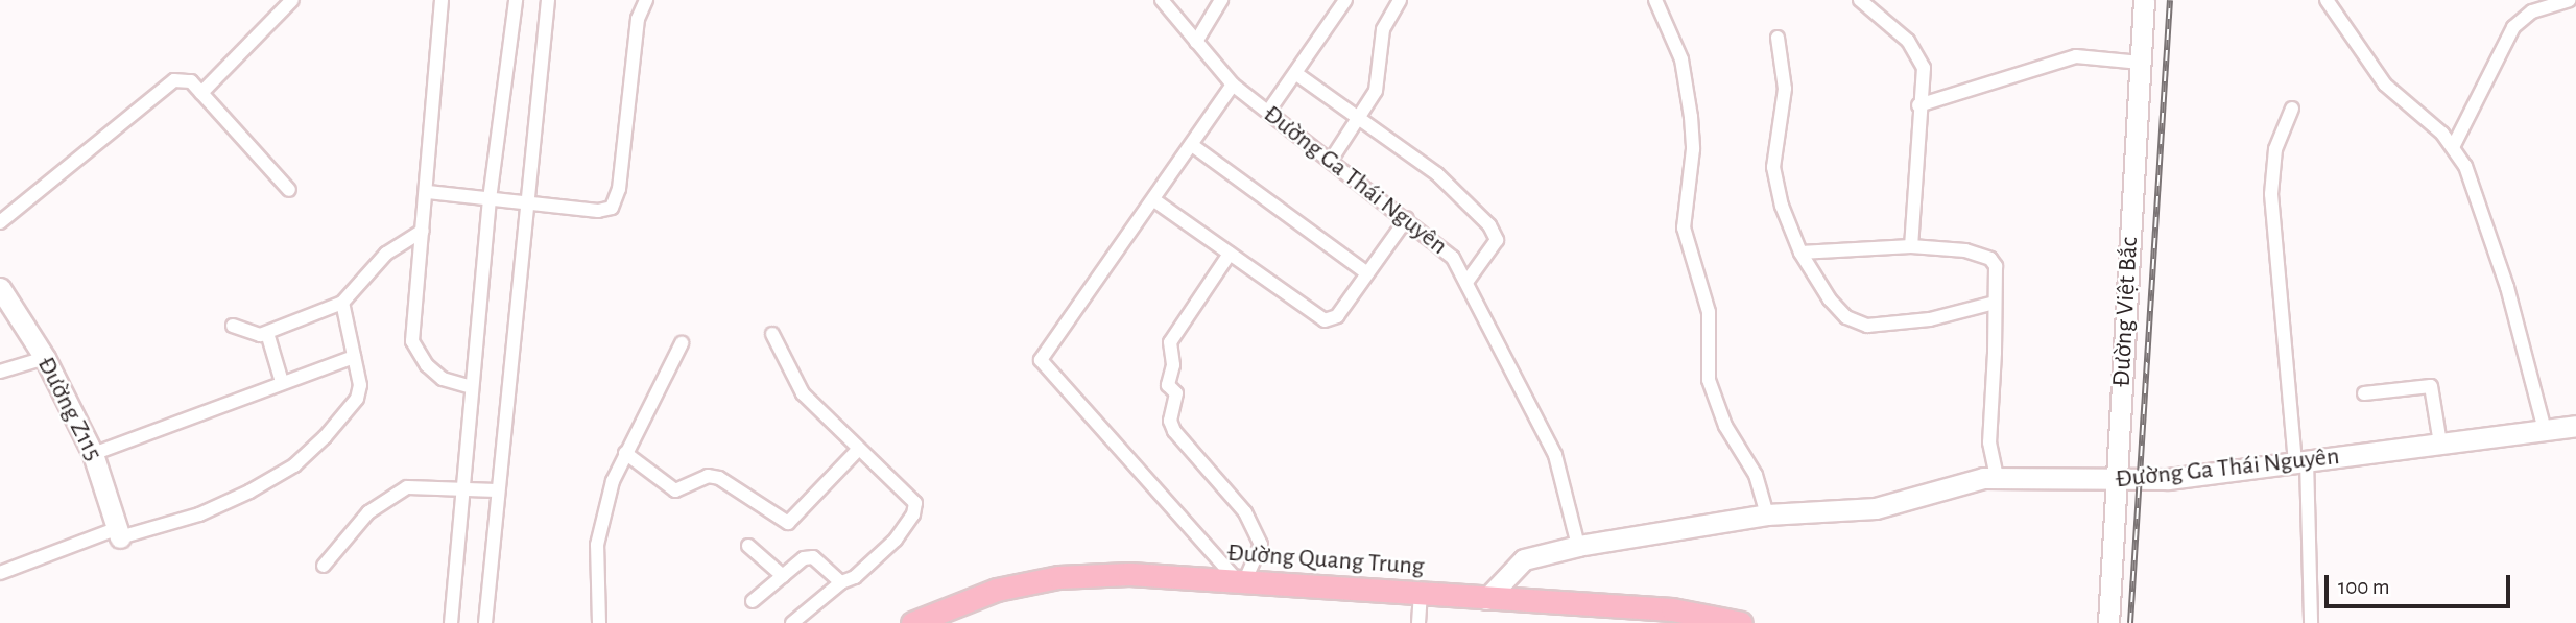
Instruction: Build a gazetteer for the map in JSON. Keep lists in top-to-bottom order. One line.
{"streets":{"main road":["Đường Quang Trung"],"street":["Đường Ga Thái Nguyên","Đường Việt Bắc","Đường Z115"]},"crossings":[["Đường Ga Thái Nguyên","Đường Việt Bắc"],["Đường Ga Thái Nguyên","Đường Quang Trung"]],"scale_bar":"100 m"}
